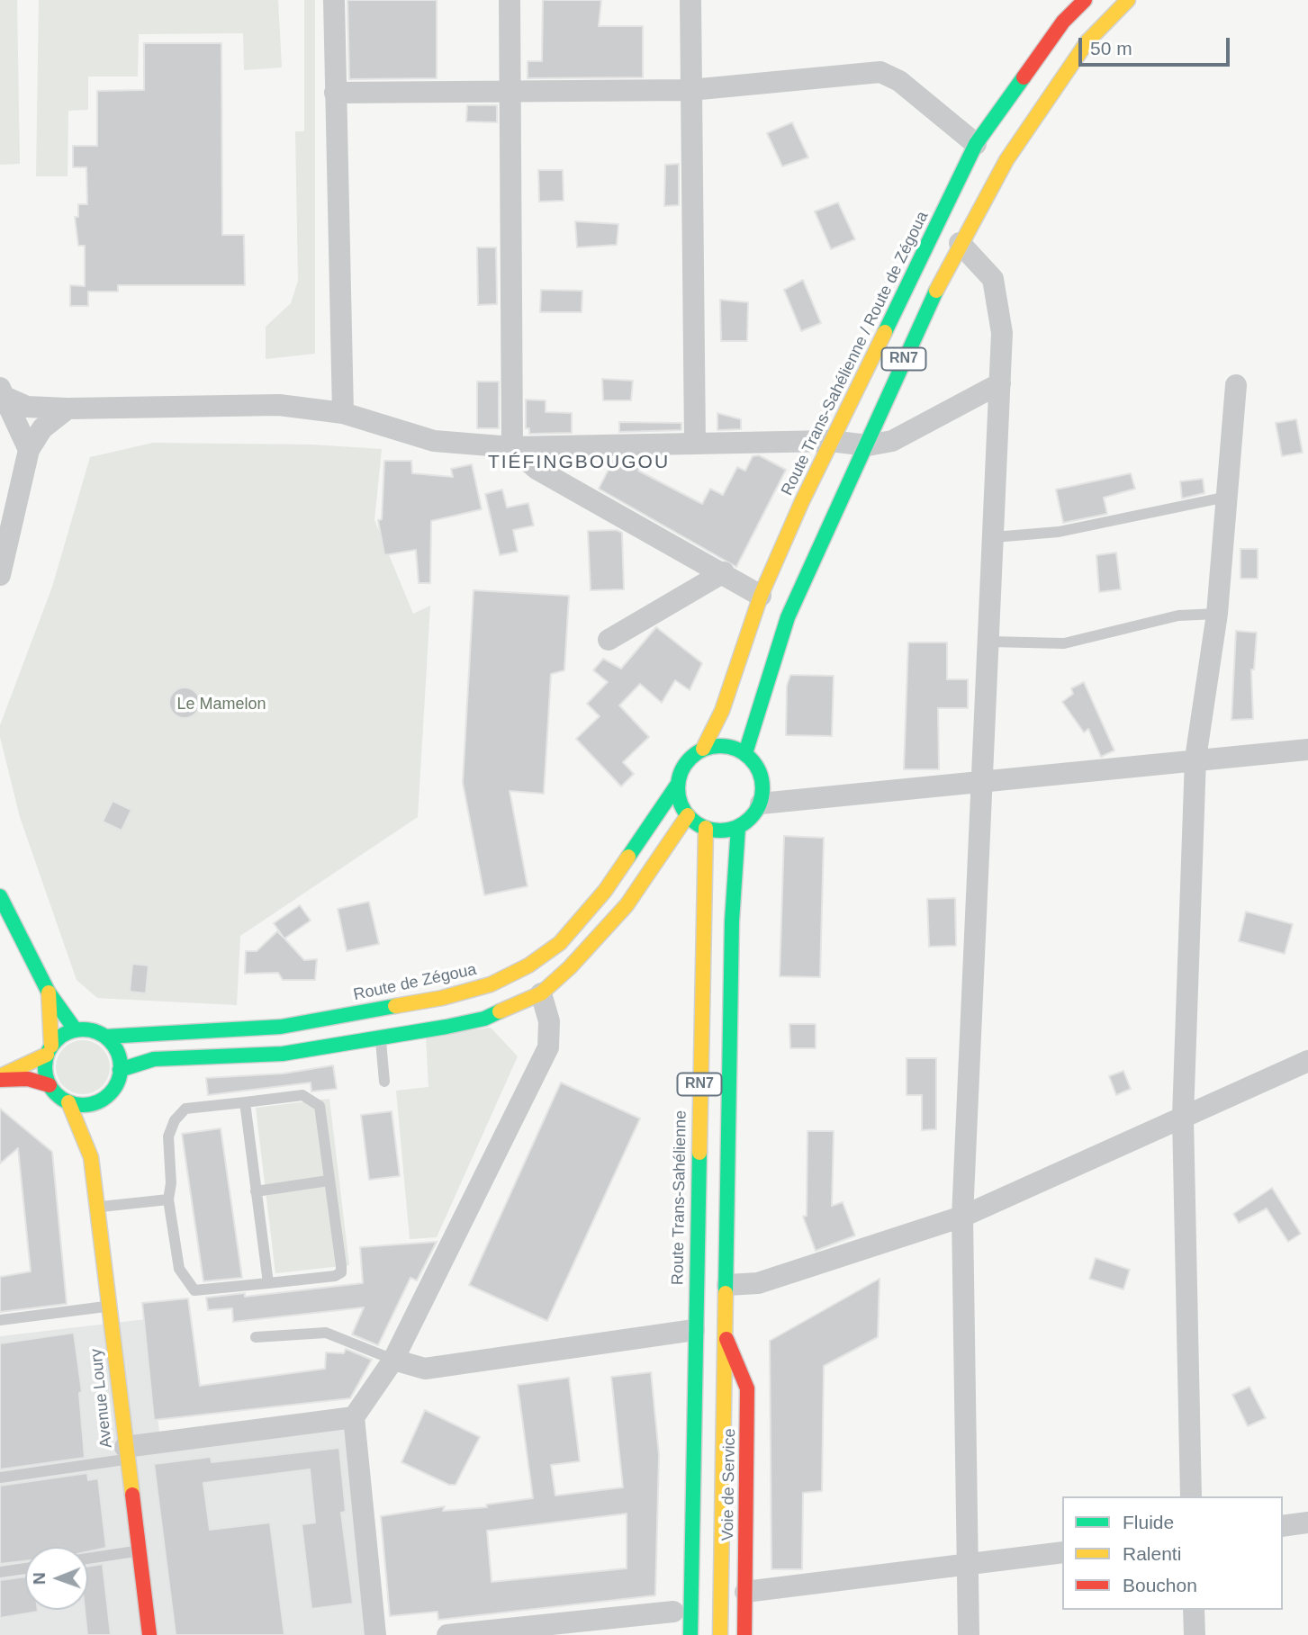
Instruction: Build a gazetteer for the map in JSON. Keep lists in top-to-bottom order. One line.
{"streets":{"main road":["Route Trans-Sahélienne / Route de Zégoua","RN7","Route de Zégoua","Route Trans-Sahélienne","Avenue Loury","Voie de Service"]},"crossings":[["Route Trans-Sahélienne / Route de Zégoua","RN7"],["Route Trans-Sahélienne / Route de Zégoua","Route de Zégoua"],["Route Trans-Sahélienne / Route de Zégoua","Route Trans-Sahélienne"],["RN7","Route de Zégoua"],["RN7","Route Trans-Sahélienne"],["RN7","Voie de Service"],["Route de Zégoua","Route Trans-Sahélienne"]],"districts":["TIÉFINGBOUGOU"],"parks":["Le Mamelon"],"legend":["Fluide","Ralenti","Bouchon"],"scale_bar":"50 m","north":"left"}
